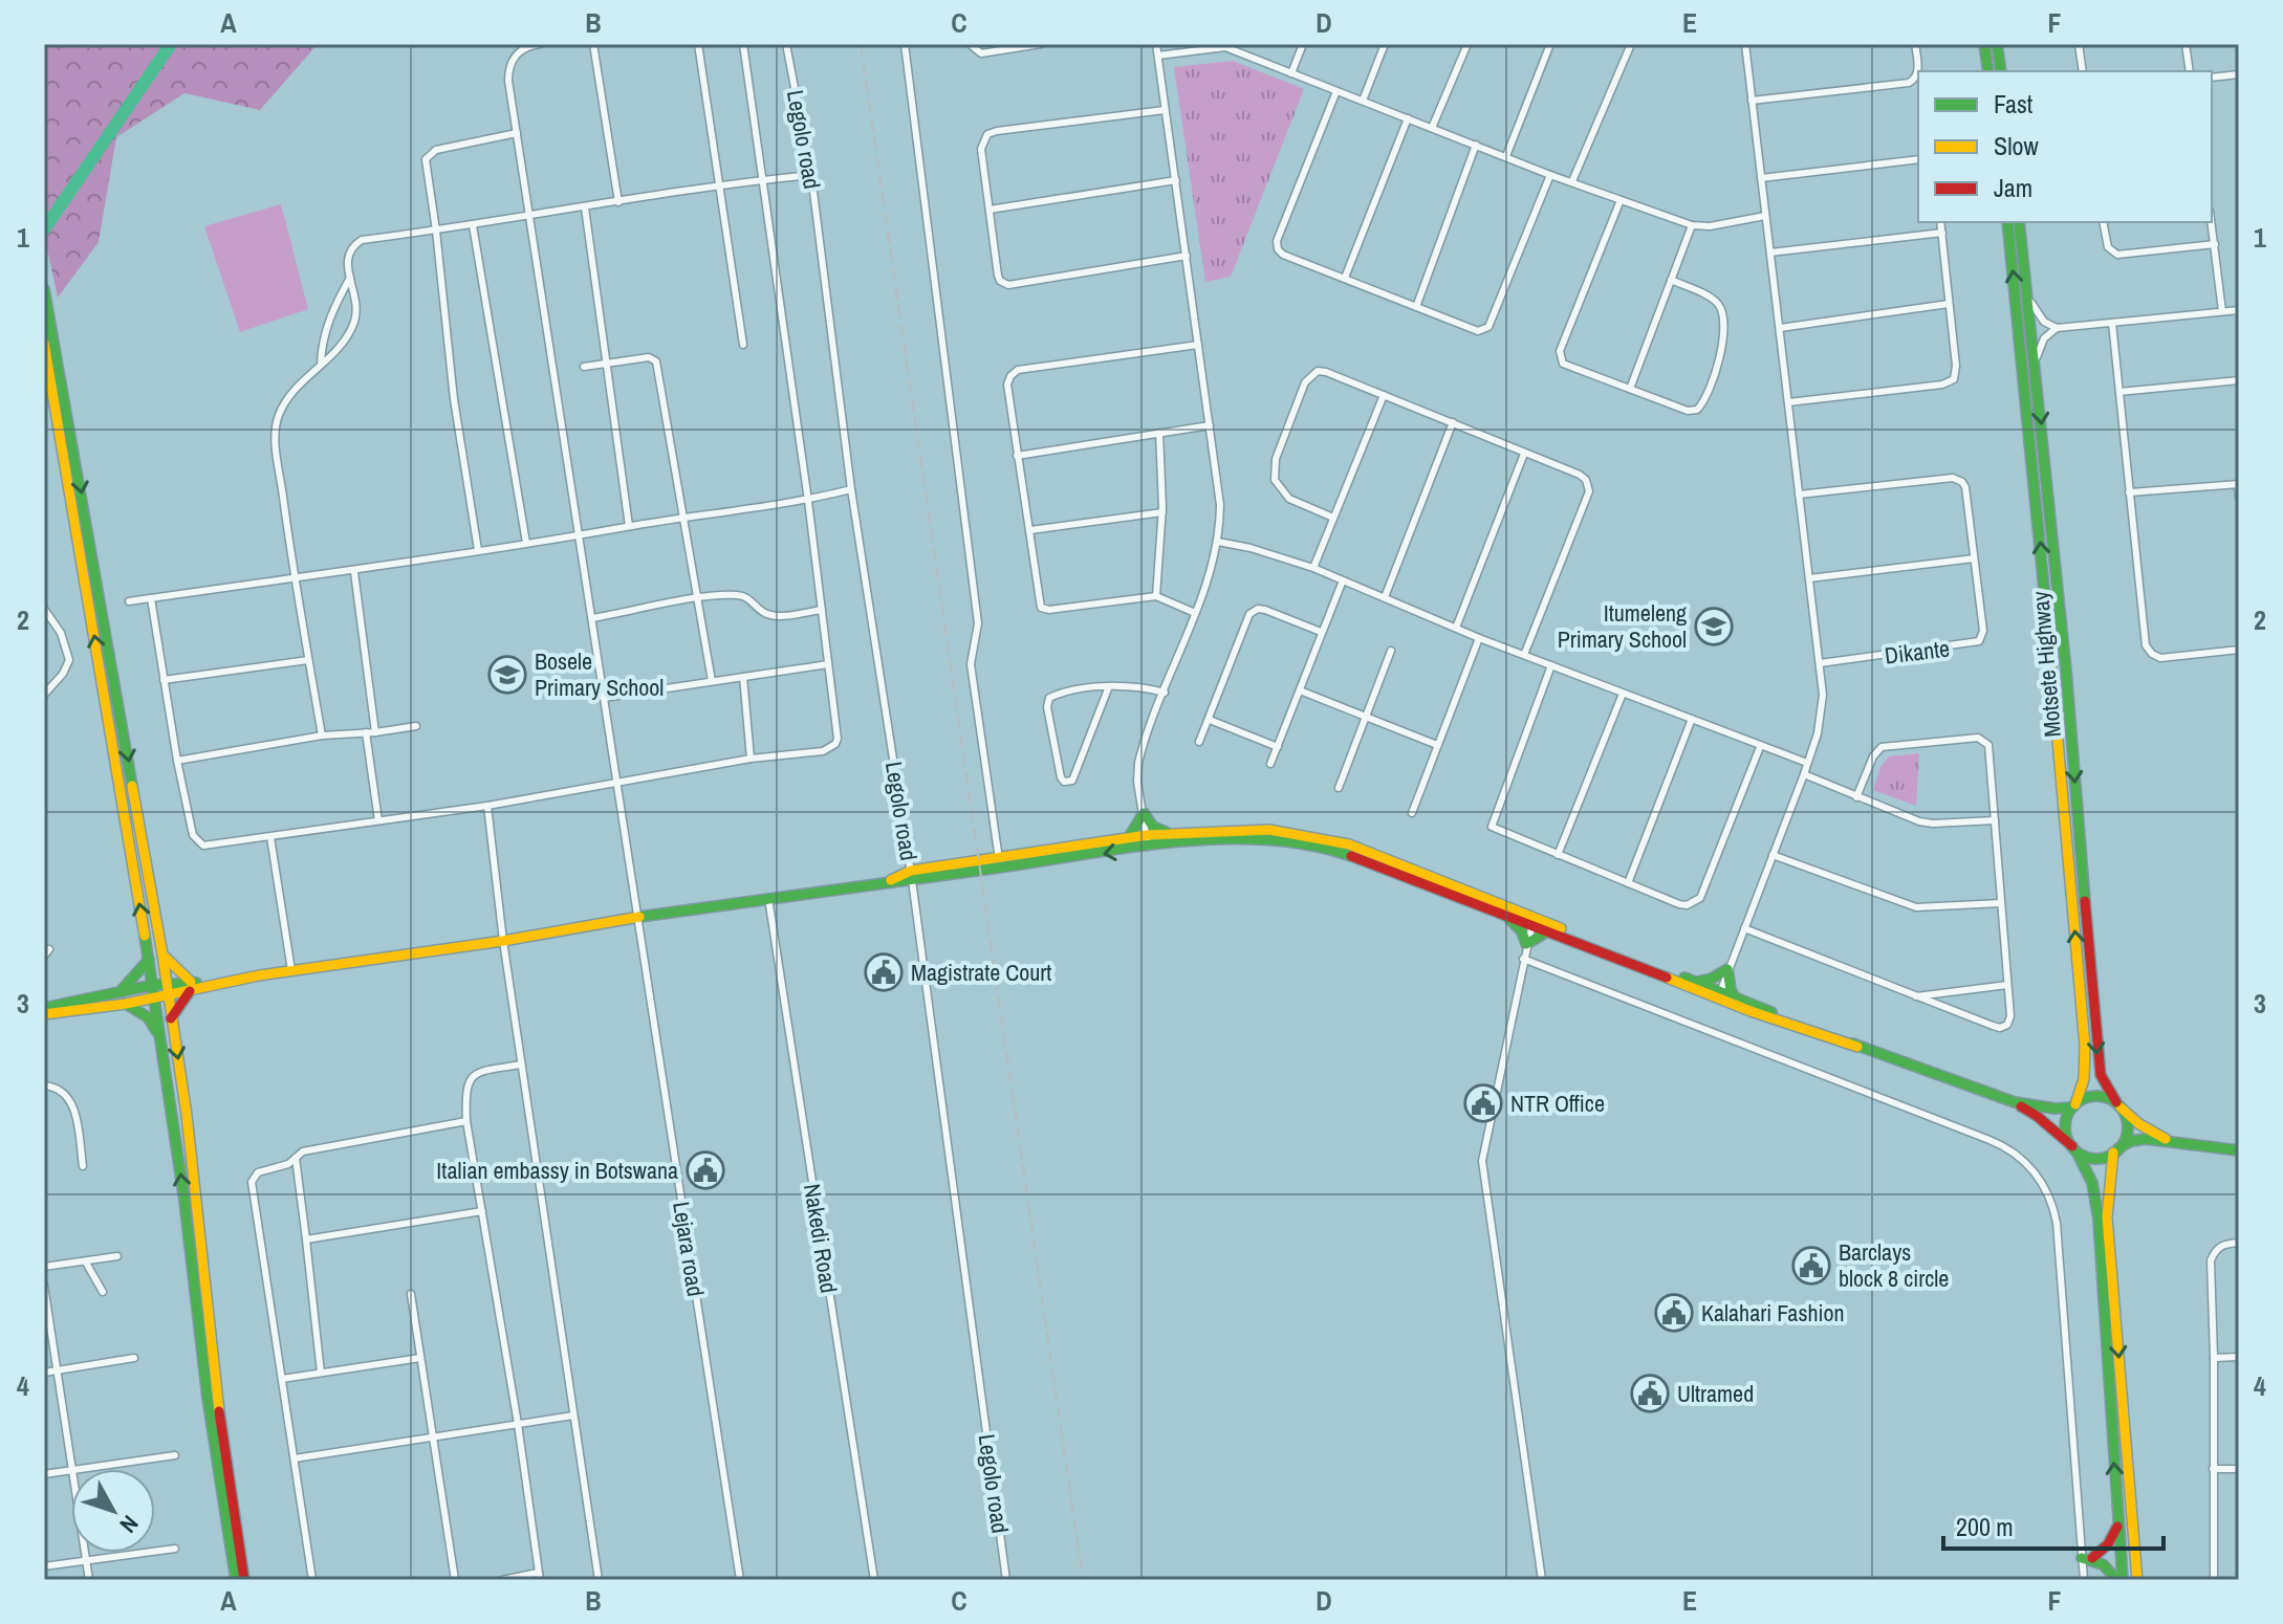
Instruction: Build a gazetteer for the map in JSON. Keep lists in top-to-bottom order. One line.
{"streets":{"main road":["Motsete Highway"],"street":["Legolo road","Dikante","Nakedi Road","Lejara road"]},"places":{"school or university":["Itumeleng Primary School","Bosele Primary School"],"public building":["Magistrate Court","NTR Office","Italian embassy in Botswana","Barclays block 8 circle","Kalahari Fashion","Ultramed"]},"legend":["Fast","Slow","Jam"],"scale_bar":"200 m","north":"bottom right","grid":{"columns":["A","B","C","D","E","F"],"rows":["1","2","3","4"]}}
